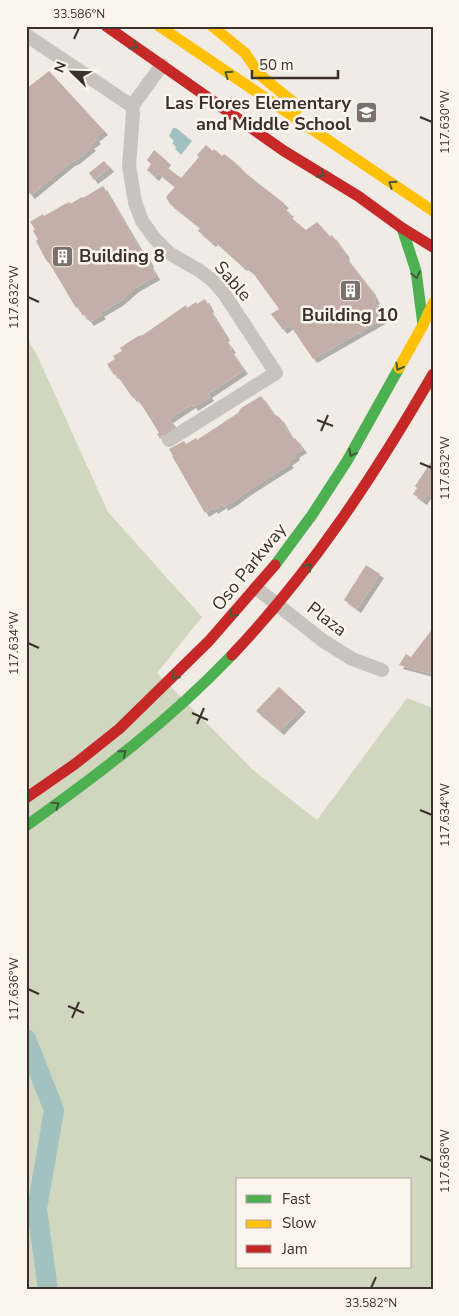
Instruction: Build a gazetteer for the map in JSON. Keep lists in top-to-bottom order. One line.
{"streets":{"main road":["Oso Parkway"],"street":["Sable","Plaza"]},"crossings":[["Oso Parkway","Plaza"]],"places":{"school or university":["Las Flores Elementary and Middle School"],"building":["Building 8","Building 10"]},"legend":["Fast","Slow","Jam"],"scale_bar":"50 m","north":"top left","coordinates":["33.586°N","117.630°W","117.632°W","117.634°W","117.636°W","33.582°N"]}
